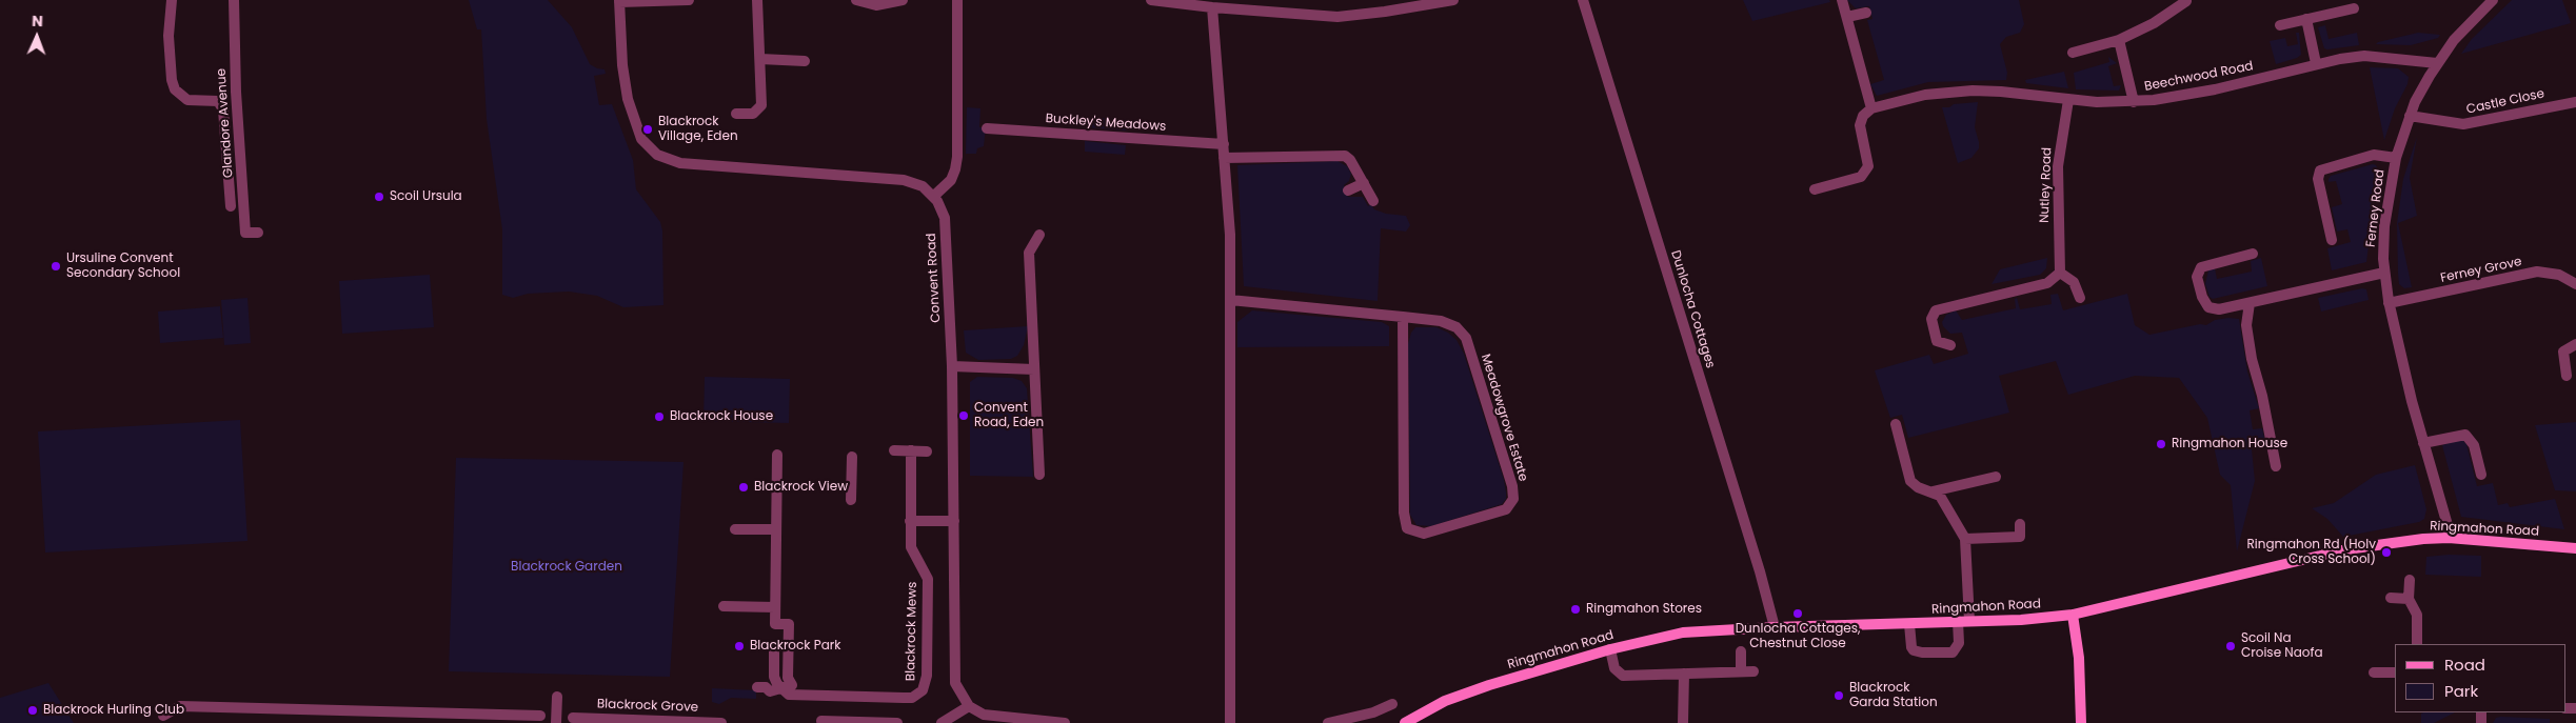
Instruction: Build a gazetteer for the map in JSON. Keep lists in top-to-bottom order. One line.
{"streets":{"street":["Beechwood Road","Castle Close","Glandore Avenue","Buckley's Meadows","Nutley Road","Ferney Road","Ferney Grove","Convent Road","Dunlocha Cottages","Meadowgrove Estate","Ringmahon Road","Blackrock Mews","Blackrock Grove"]},"crossings":[["Beechwood Road","Nutley Road"],["Beechwood Road","Ferney Road"],["Castle Close","Ferney Road"],["Ferney Road","Ferney Grove"],["Ferney Road","Ringmahon Road"],["Dunlocha Cottages","Ringmahon Road"]],"parks":["Blackrock Garden"],"places":["Blackrock Village, Eden","Scoil Ursula","Ursuline Convent Secondary School","Convent Road, Eden","Blackrock House","Ringmahon House","Blackrock View","Ringmahon Rd (Holy Cross School)","Ringmahon Stores","Dunlocha Cottages, Chestnut Close","Blackrock Park","Scoil Na Croise Naofa","Blackrock Garda Station","Blackrock Hurling Club"],"legend":["Road","Park"],"north":"top"}
